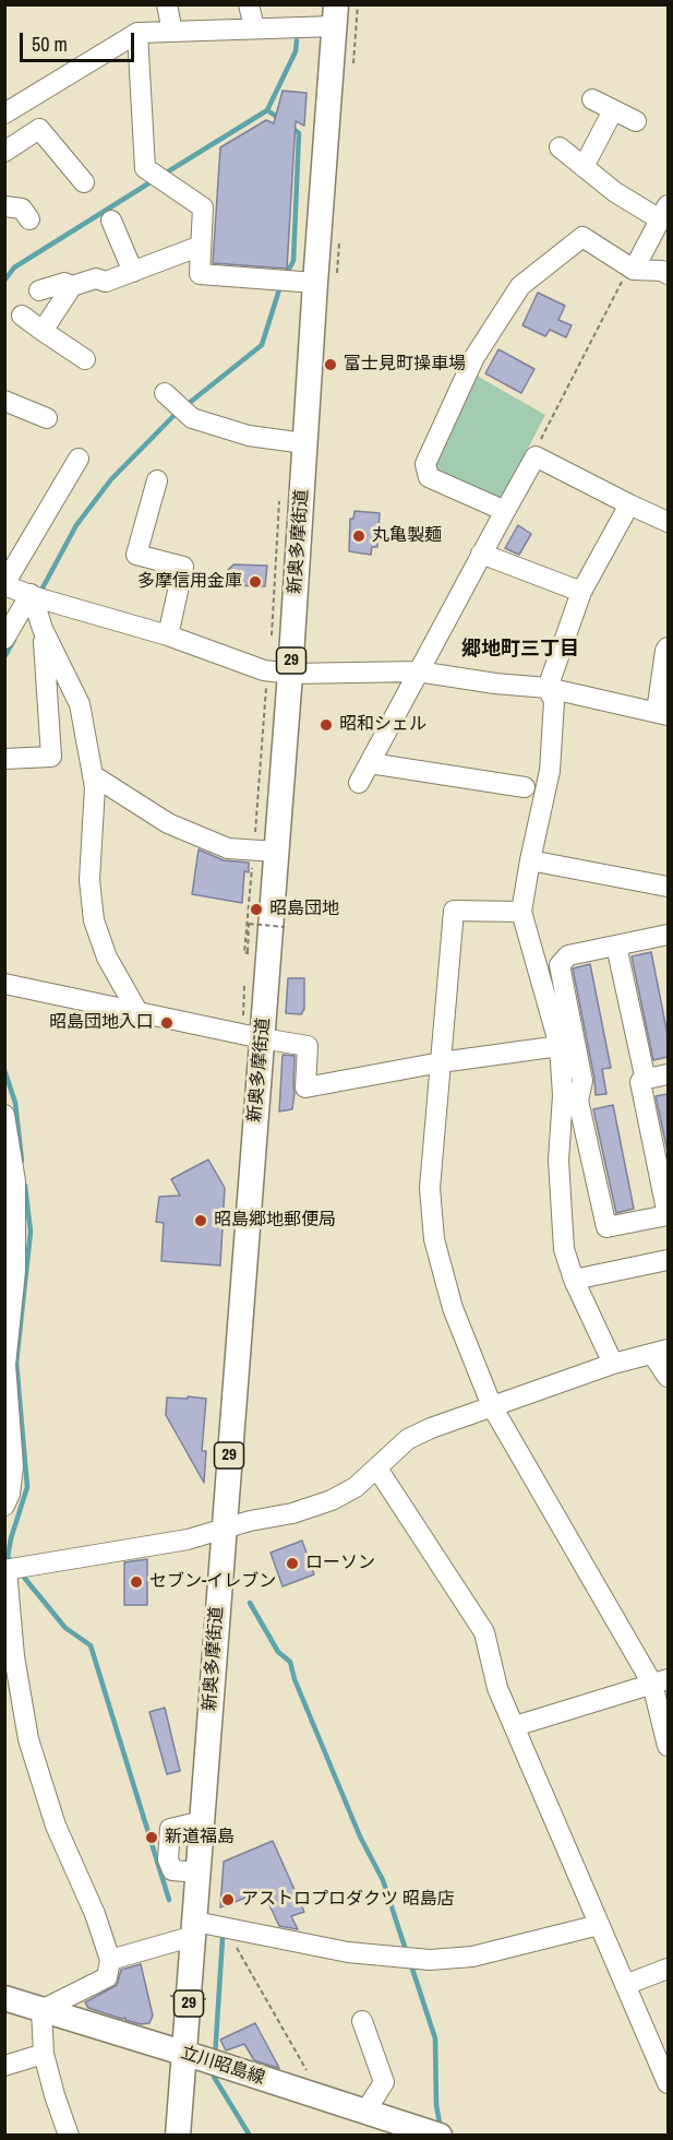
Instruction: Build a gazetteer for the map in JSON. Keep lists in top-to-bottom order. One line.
{"streets":{"main road":["新奥多摩街道","29","立川昭島線"]},"crossings":[["新奥多摩街道","立川昭島線"]],"districts":["郷地町三丁目"],"places":["富士見町操車場","丸亀製麺","多摩信用金庫","昭和シェル","昭島団地","昭島団地入口","昭島郷地郵便局","ローソン","セブン-イレブン","新道福島","アストロプロダクツ 昭島店"],"scale_bar":"50 m"}
